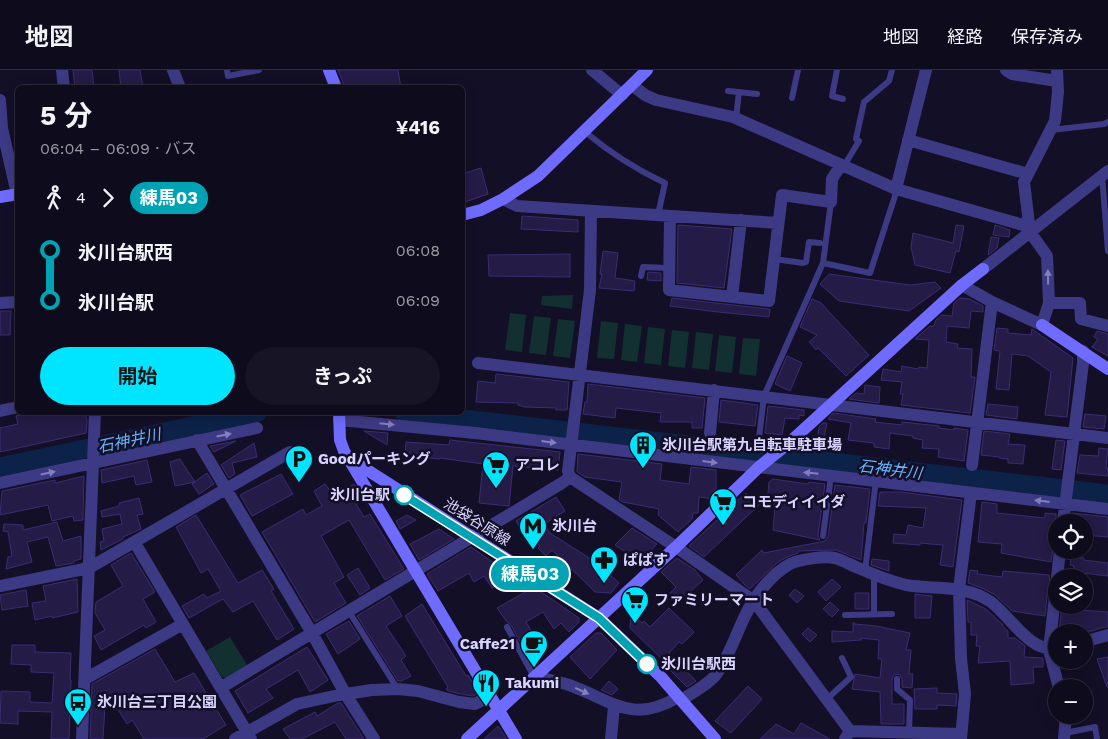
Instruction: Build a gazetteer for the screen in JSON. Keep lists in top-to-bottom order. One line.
{"streets":{"street":["池袋谷原線"]},"water":["石神井川"],"places":{"building":["氷川台駅第九自転車駐車場"],"parking":["Goodパーキング"],"supermarket":["アコレ","コモディイイダ","ファミリーマート"],"other":["氷川台駅","氷川台駅西"],"metro station":["氷川台"],"pharmacy":["ぱぱす"],"cafe":["Caffe21"],"restaurant":["Takumi"],"bus stop":["氷川台三丁目公園"]},"lines":["bus line 練馬03"],"page":{"header":"地図","nav":["地図","経路","保存済み"],"on_map":"練馬03","heading":["5 分","06:04 – 06:09 · バス","¥416"],"legs":["4","練馬03"],"list":[{"name":"氷川台駅西","value":"06:08"},{"name":"氷川台駅","value":"06:09"}],"buttons":["開始","きっぷ"],"map_buttons":["+","−"]}}
